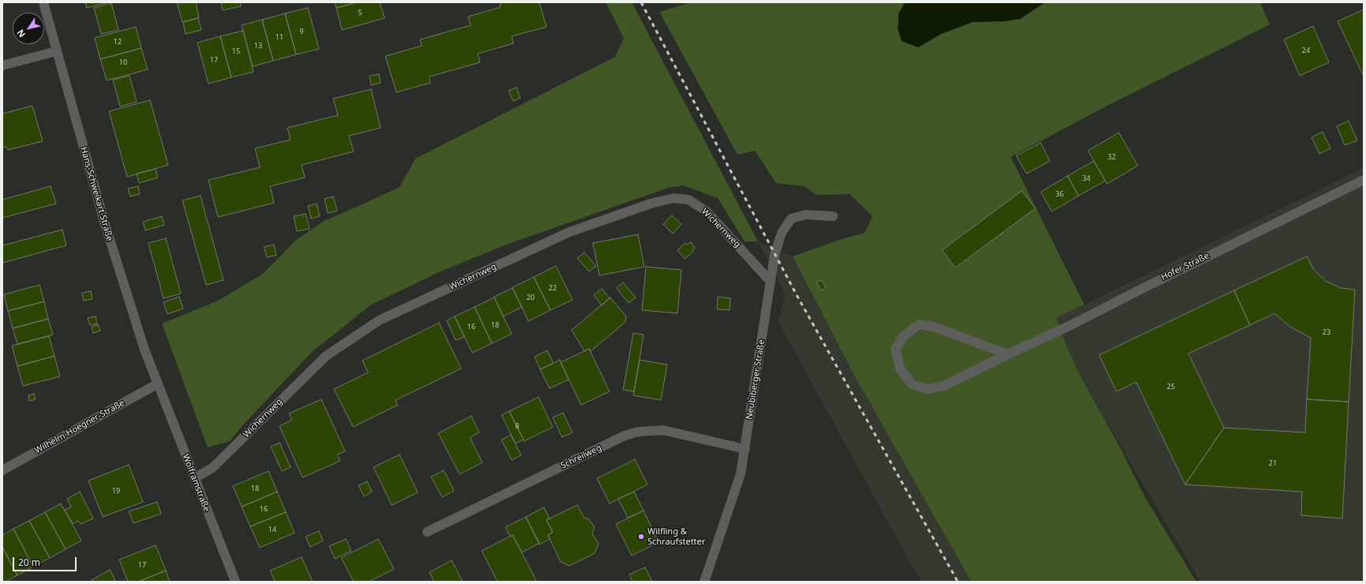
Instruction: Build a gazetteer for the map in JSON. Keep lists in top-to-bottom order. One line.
{"streets":{"street":["Hans-Schweikart-Straße","Wichernweg","Hofer Straße","Neubiberger Straße","Wilhelm-Hoegner-Straße","Schreilweg","Wolframstraße"]},"crossings":[["Hans-Schweikart-Straße","Wilhelm-Hoegner-Straße"],["Hans-Schweikart-Straße","Wolframstraße"],["Wichernweg","Neubiberger Straße"],["Wichernweg","Wolframstraße"],["Neubiberger Straße","Schreilweg"],["Wilhelm-Hoegner-Straße","Wolframstraße"]],"places":["Wilfling & Schraufstetter"],"house_numbers":["5","9","11","12","13","24","15","17","10","32","34","36","22","20","18","16","23","25","8","21","18","19","16","14","17"],"scale_bar":"20 m","north":"bottom left"}
